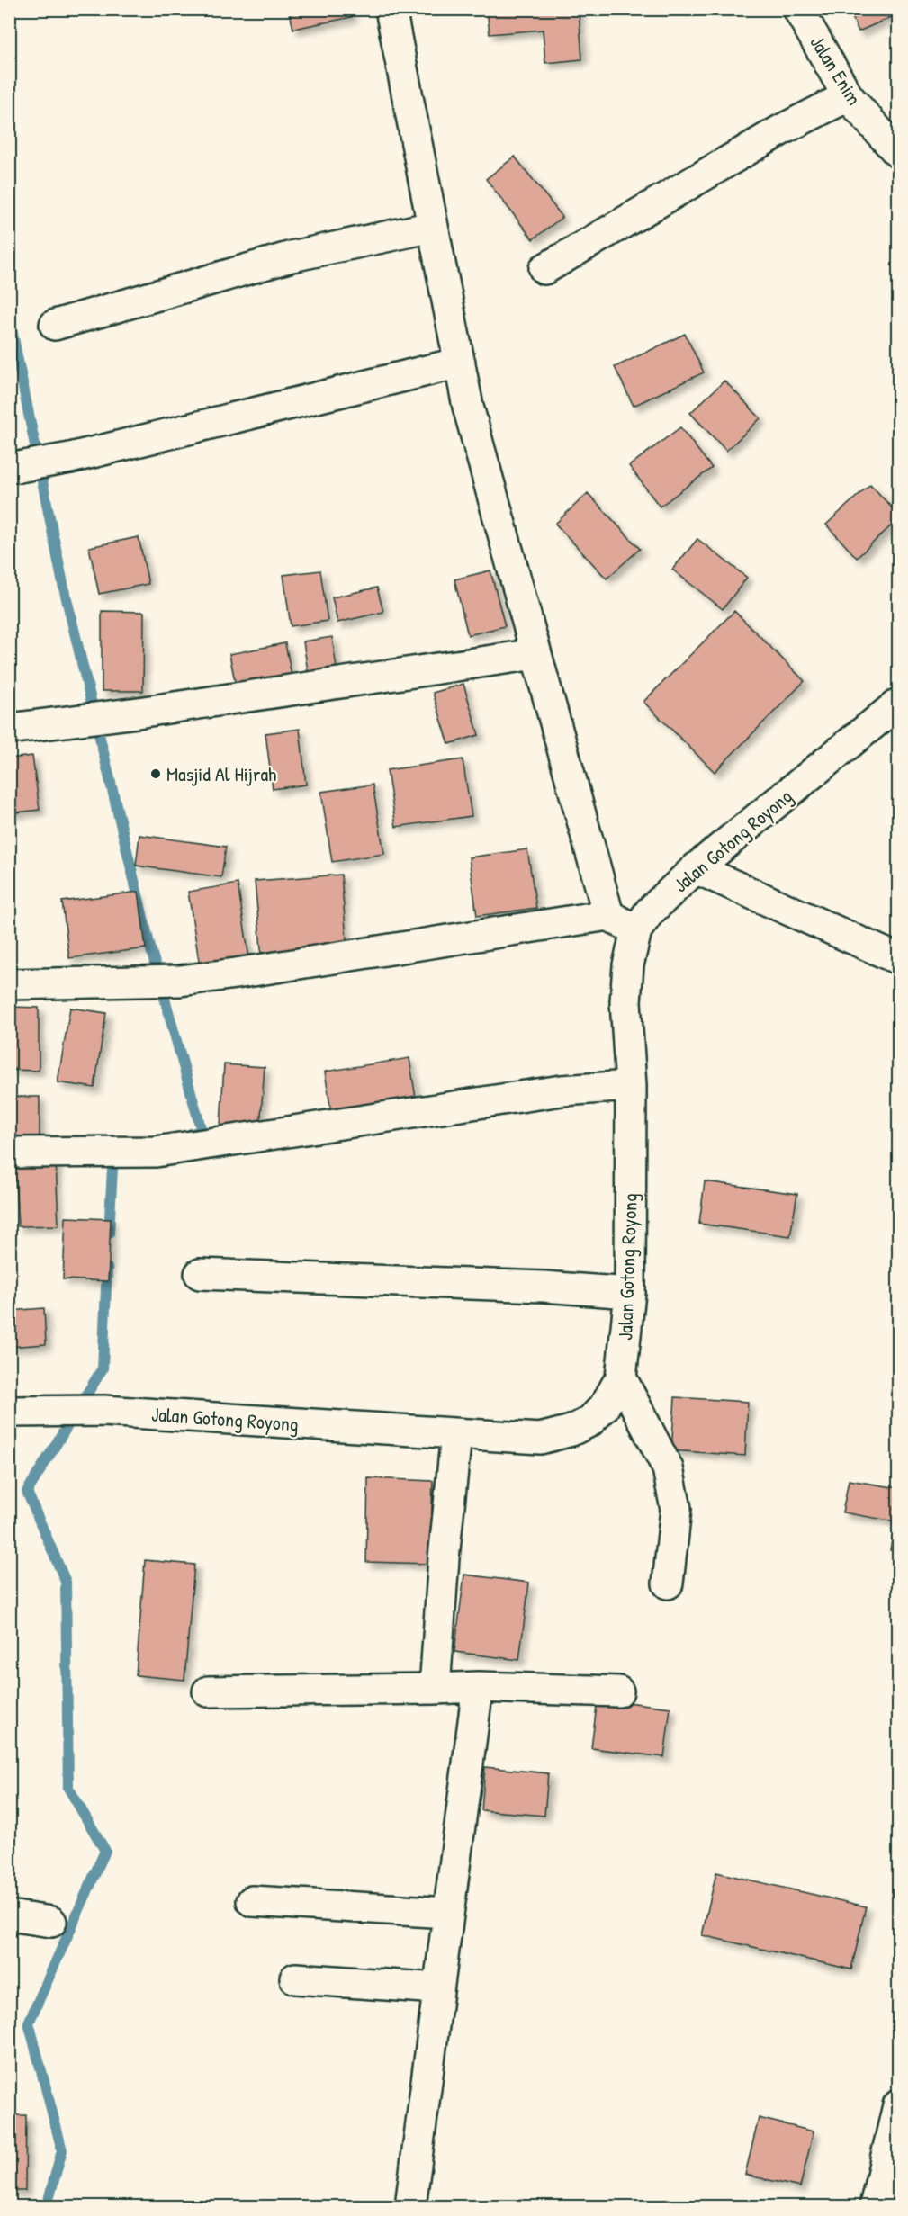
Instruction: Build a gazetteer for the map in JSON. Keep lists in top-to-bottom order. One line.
{"streets":{"street":["Jalan Enim","Jalan Gotong Royong"]},"places":["Masjid Al Hijrah"]}
